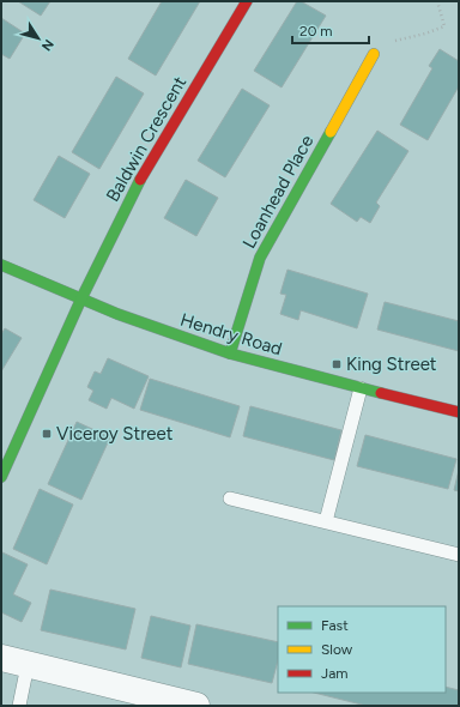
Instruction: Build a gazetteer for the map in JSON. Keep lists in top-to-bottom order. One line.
{"streets":{"street":["Baldwin Crescent","Loanhead Place","Hendry Road"]},"crossings":[["Baldwin Crescent","Hendry Road"],["Loanhead Place","Hendry Road"]],"places":{"transit":["King Street","Viceroy Street"]},"legend":["Fast","Slow","Jam"],"scale_bar":"20 m","north":"bottom right"}
